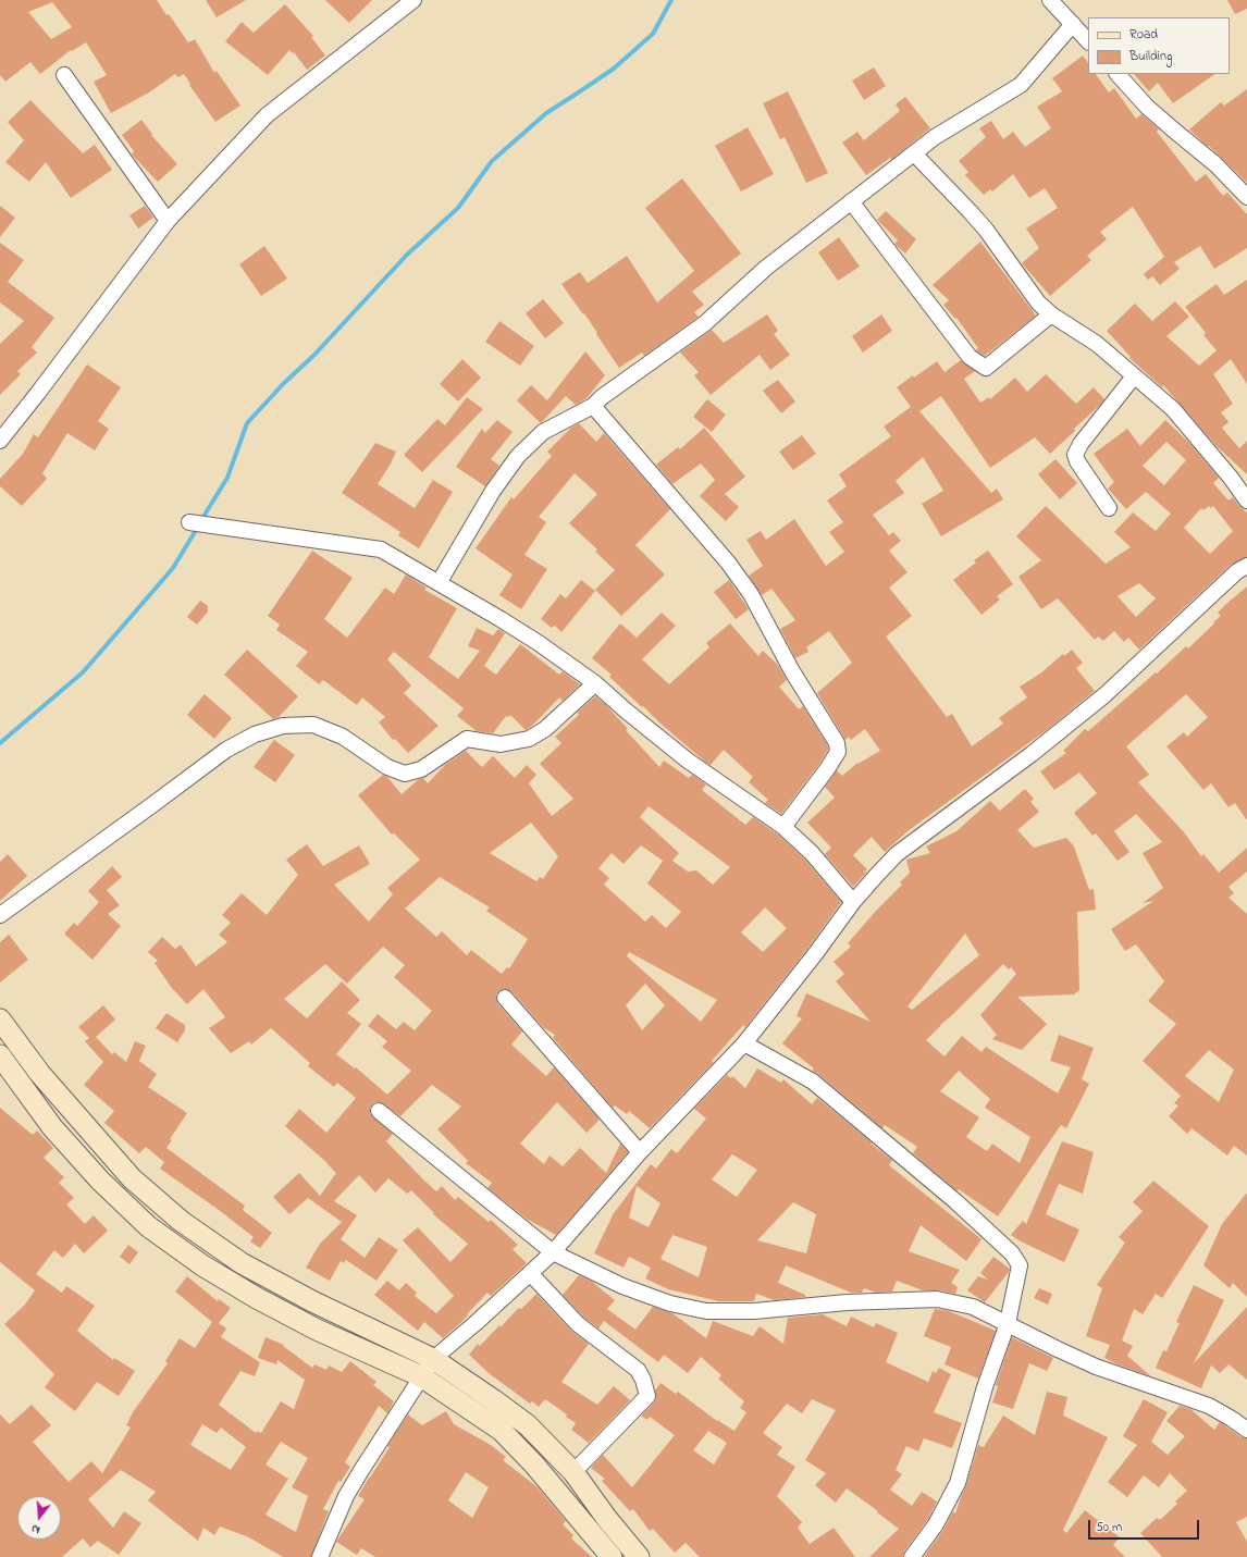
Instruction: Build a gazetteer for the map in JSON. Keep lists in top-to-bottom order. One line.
{"legend":["Road","Building"],"scale_bar":"50 m","north":"bottom"}
